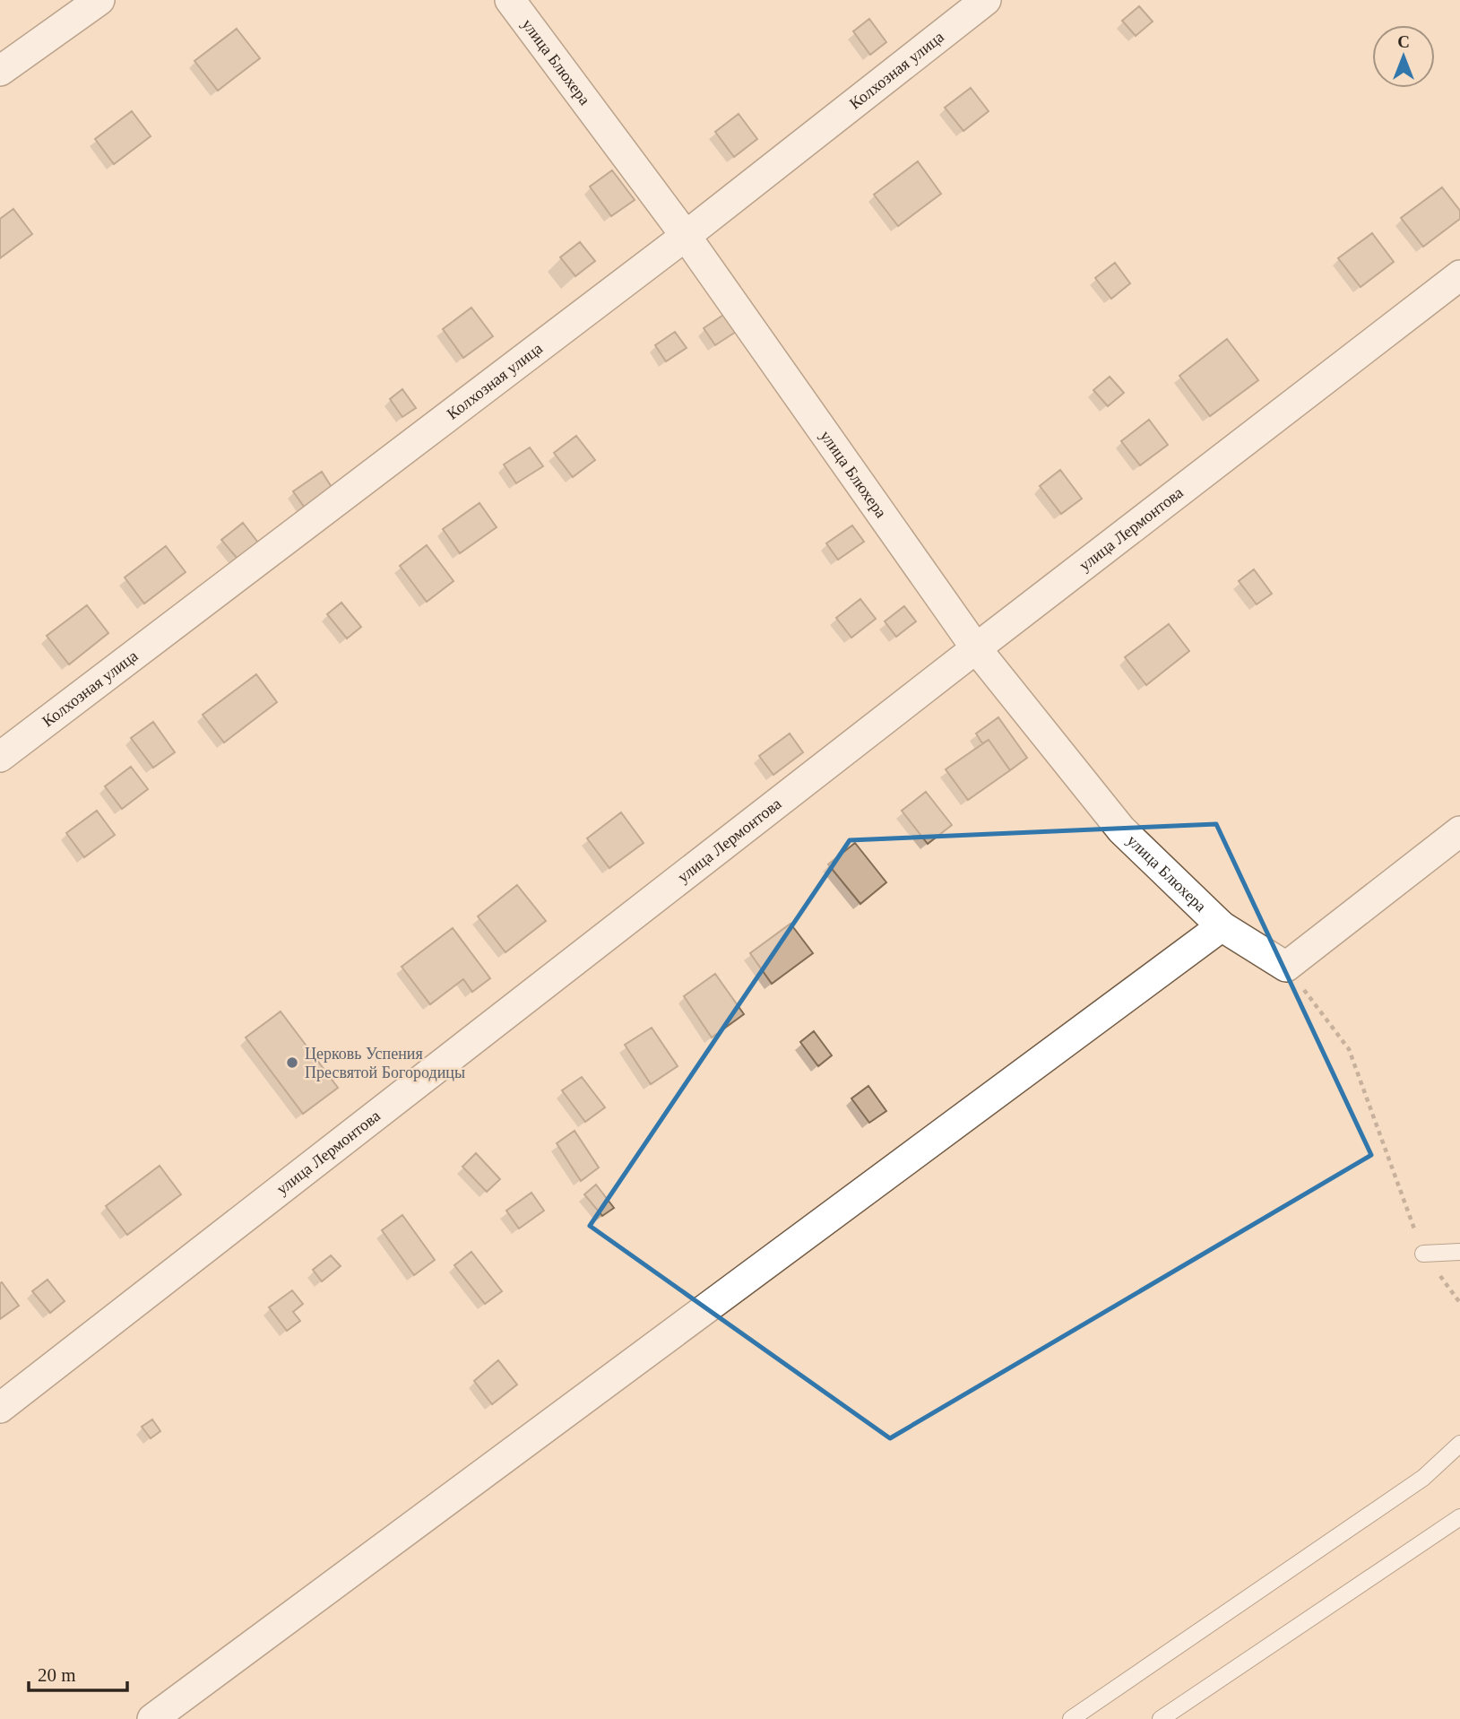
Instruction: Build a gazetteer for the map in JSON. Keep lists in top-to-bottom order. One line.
{"streets":{"street":["улица Блюхера","Колхозная улица","улица Лермонтова"]},"crossings":[["улица Блюхера","Колхозная улица"],["улица Блюхера","улица Лермонтова"]],"places":["Церковь Успения Пресвятой Богородицы"],"scale_bar":"20 m","north":"top"}
